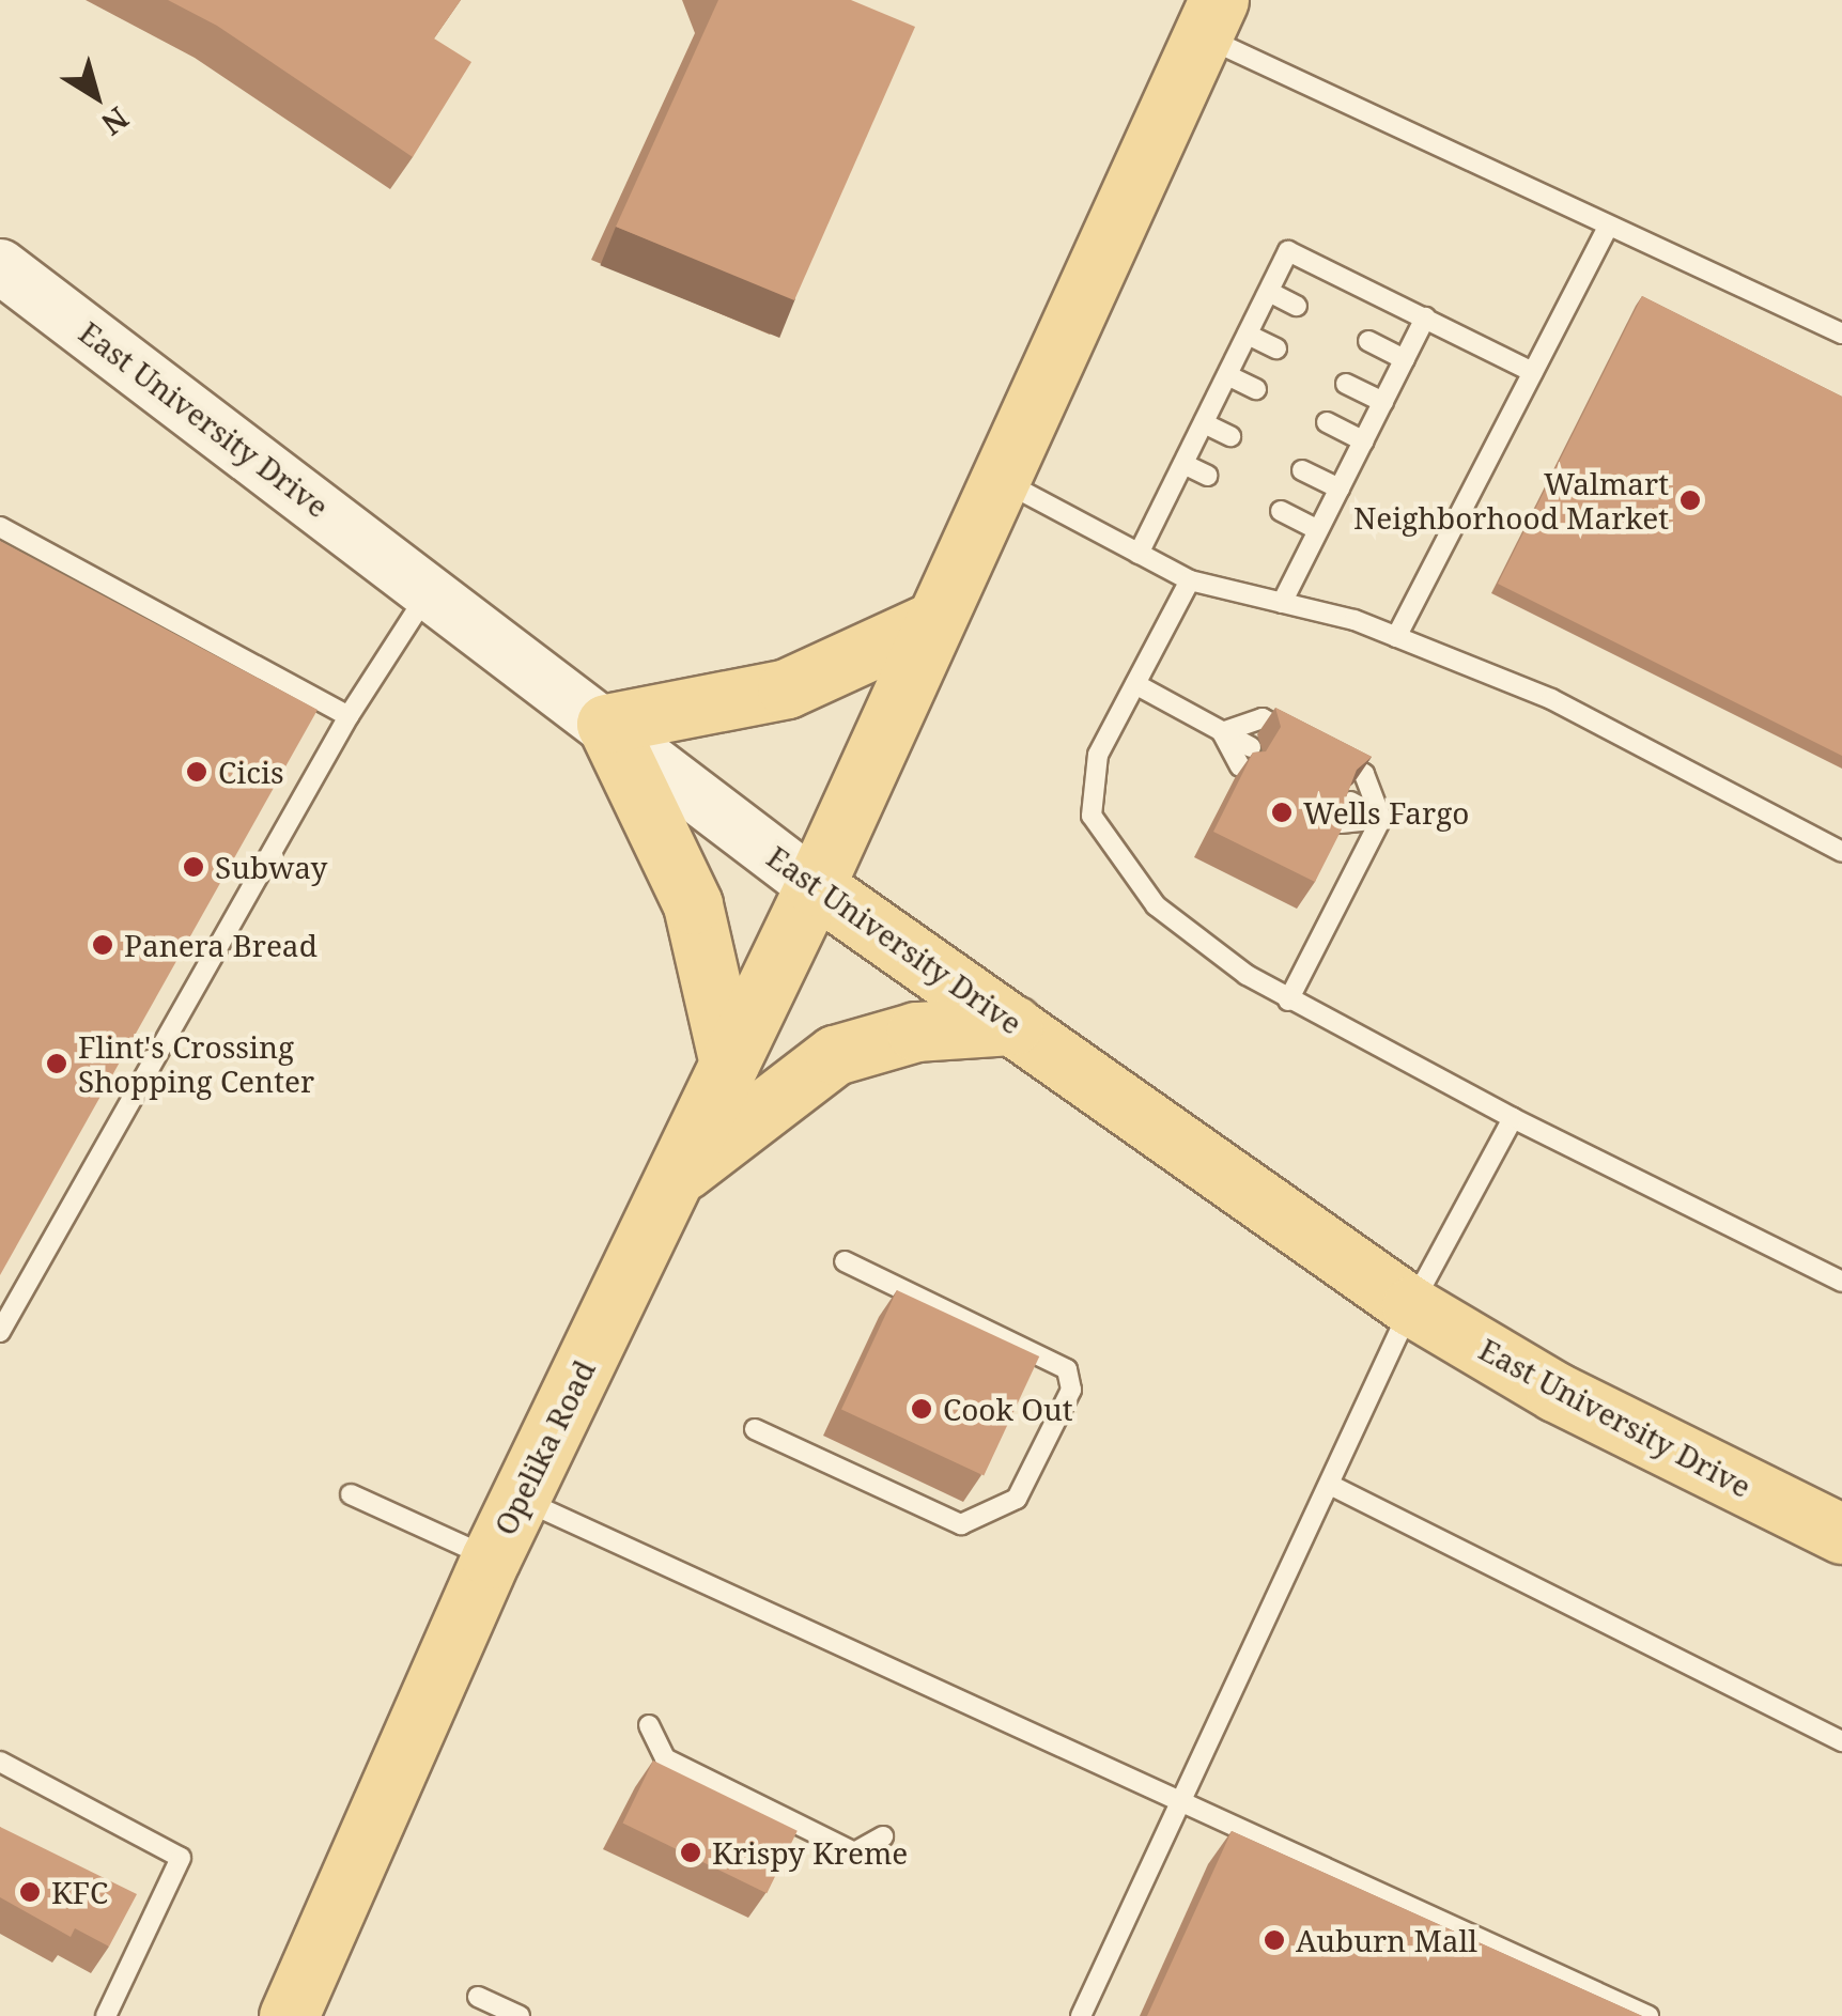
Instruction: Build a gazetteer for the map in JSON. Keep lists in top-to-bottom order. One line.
{"streets":{"main road":["East University Drive","Opelika Road"]},"crossings":[["East University Drive","Opelika Road"]],"places":["Walmart Neighborhood Market","Cicis","Wells Fargo","Subway","Panera Bread","Flint's Crossing Shopping Center","Cook Out","Krispy Kreme","KFC","Auburn Mall"],"north":"bottom right"}
